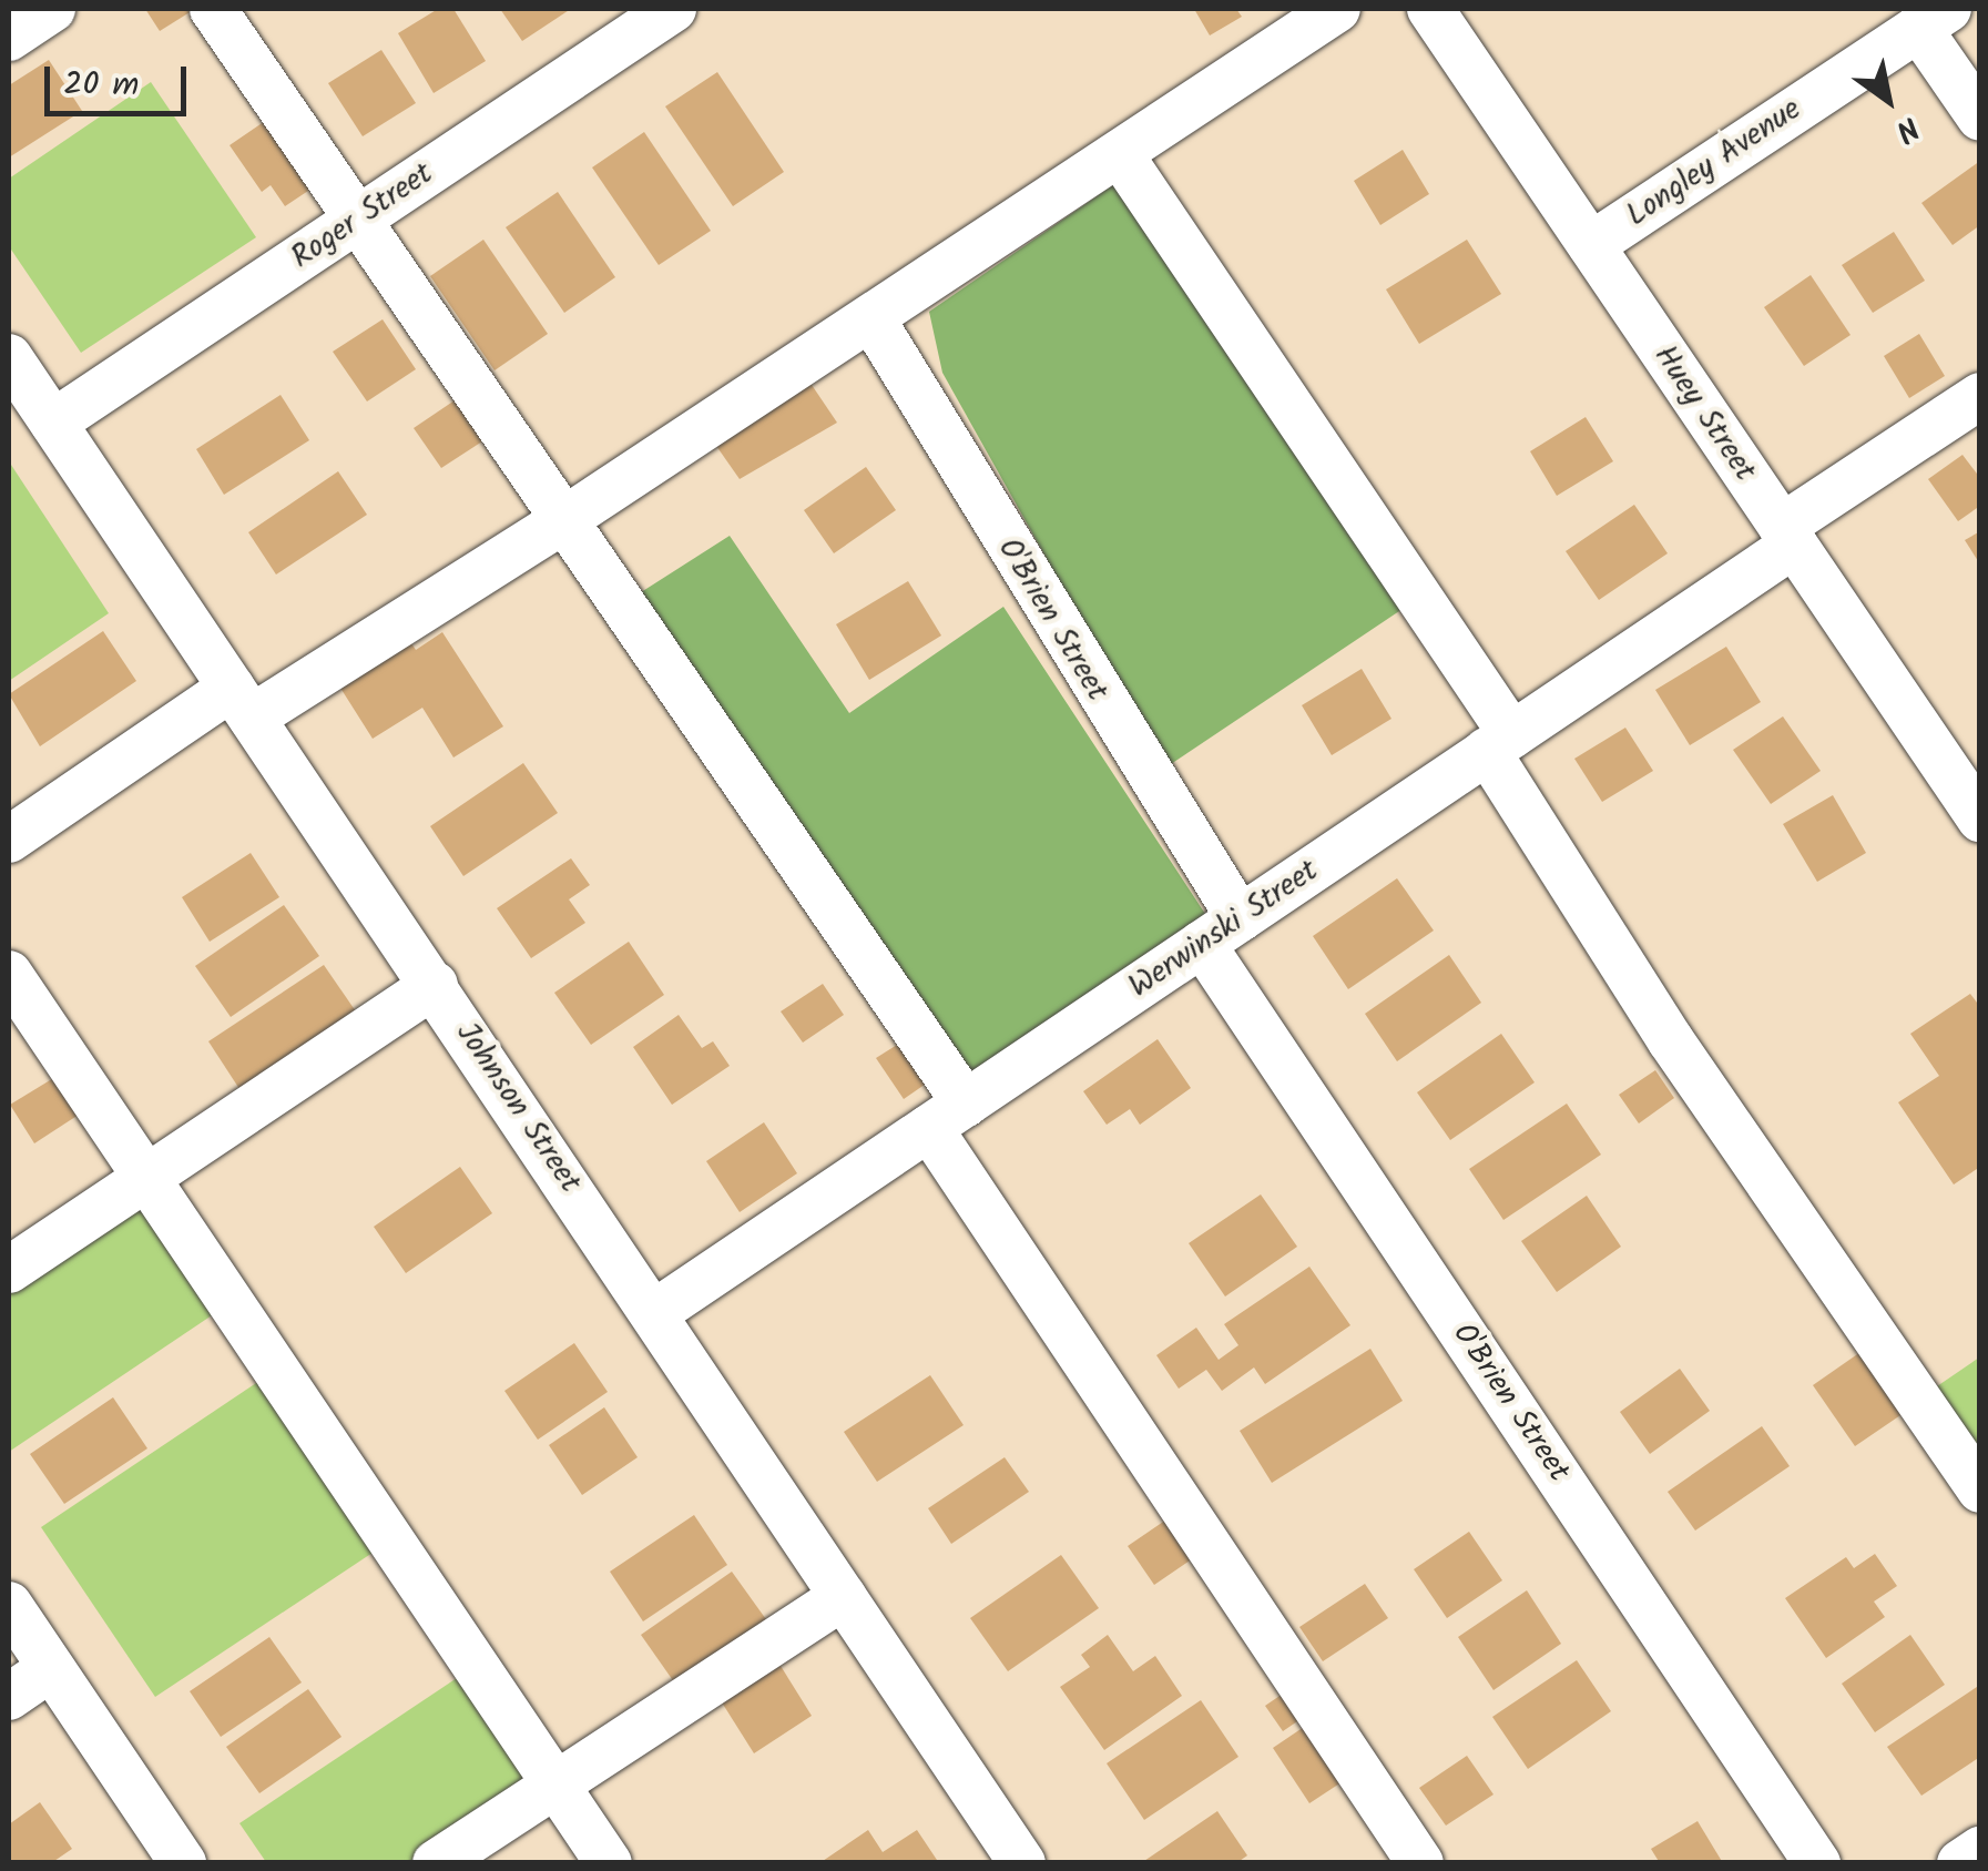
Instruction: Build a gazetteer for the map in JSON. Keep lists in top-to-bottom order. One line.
{"streets":{"street":["Longley Avenue","Roger Street","Huey Street","O'Brien Street","Werwinski Street","Johnson Street"]},"crossings":[["Longley Avenue","Huey Street"],["Roger Street","Johnson Street"],["Huey Street","Werwinski Street"],["O'Brien Street","Werwinski Street"],["Werwinski Street","Johnson Street"]],"scale_bar":"20 m","north":"bottom right"}
